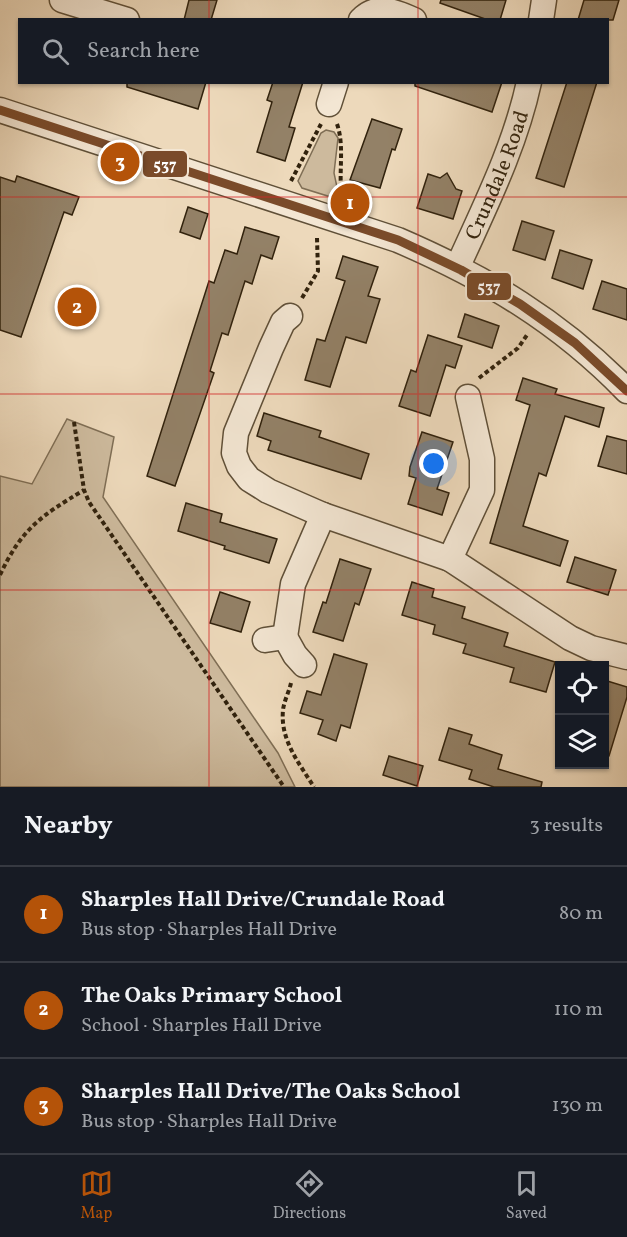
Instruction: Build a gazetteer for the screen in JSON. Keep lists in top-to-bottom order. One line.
{"streets":{"street":["Crundale Road"]},"lines":["transit line 537"],"page":{"search":"Search here","pins":["3","1","2"],"heading":["Nearby","3 results"],"list":[{"mark":"1","name":"Sharples Hall Drive/Crundale Road","note":"Bus stop · Sharples Hall Drive","value":"80 m"},{"mark":"2","name":"The Oaks Primary School","note":"School · Sharples Hall Drive","value":"110 m"},{"mark":"3","name":"Sharples Hall Drive/The Oaks School","note":"Bus stop · Sharples Hall Drive","value":"130 m"}],"nav":["Map","Directions","Saved"]}}
